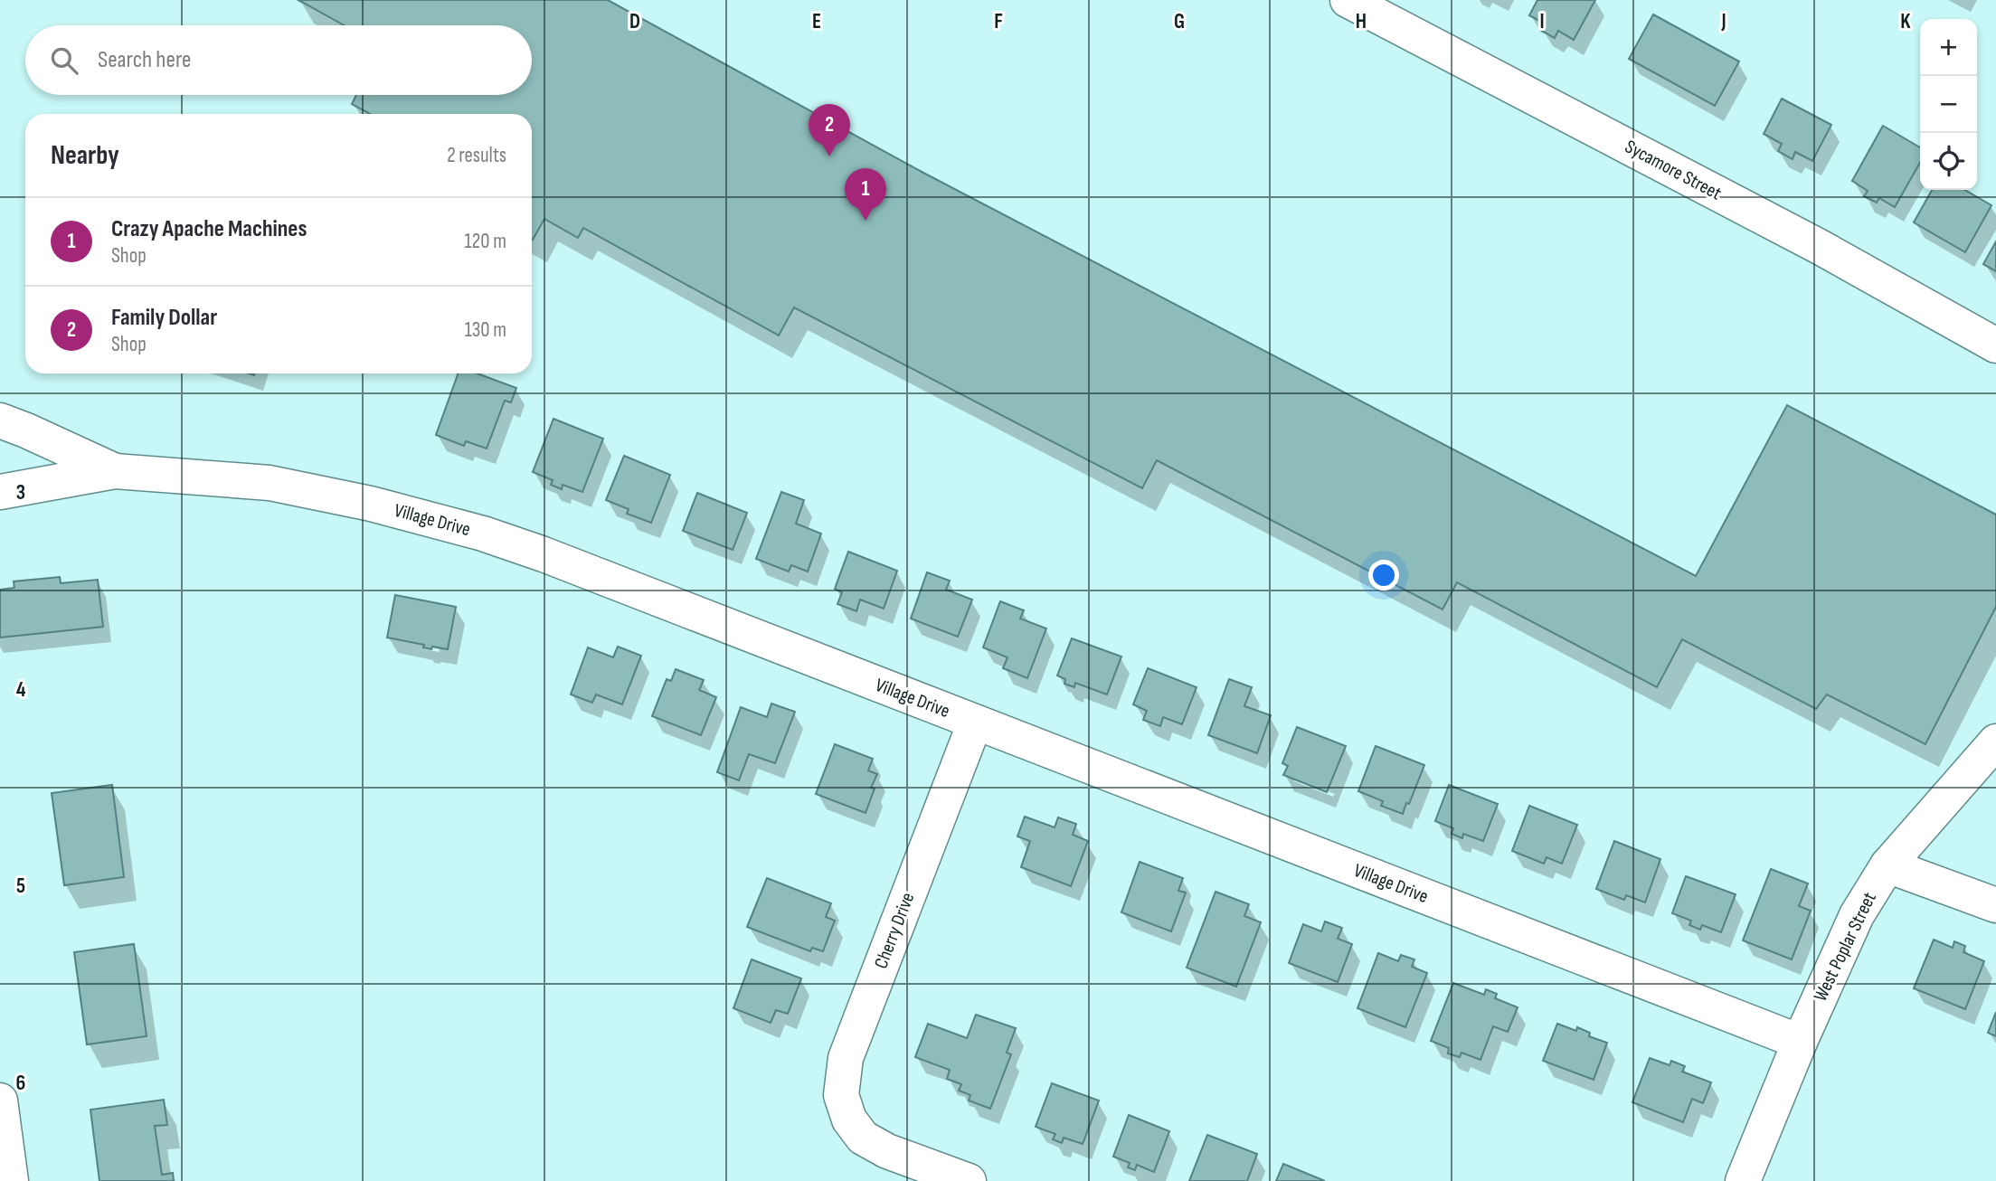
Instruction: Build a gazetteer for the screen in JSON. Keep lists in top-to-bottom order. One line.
{"streets":{"street":["Sycamore Street","Village Drive","Cherry Drive","West Poplar Street"]},"crossings":[["Village Drive","Cherry Drive"],["Village Drive","West Poplar Street"]],"page":{"map_buttons":["+","−"],"search":"Search here","pins":["2","1"],"heading":["Nearby","2 results"],"list":[{"mark":"1","name":"Crazy Apache Machines","note":"Shop","value":"120 m"},{"mark":"2","name":"Family Dollar","note":"Shop","value":"130 m"}]},"grid":{"columns":["D","E","F","G","H","I","J","K"],"rows":["3","4","5","6"]}}
